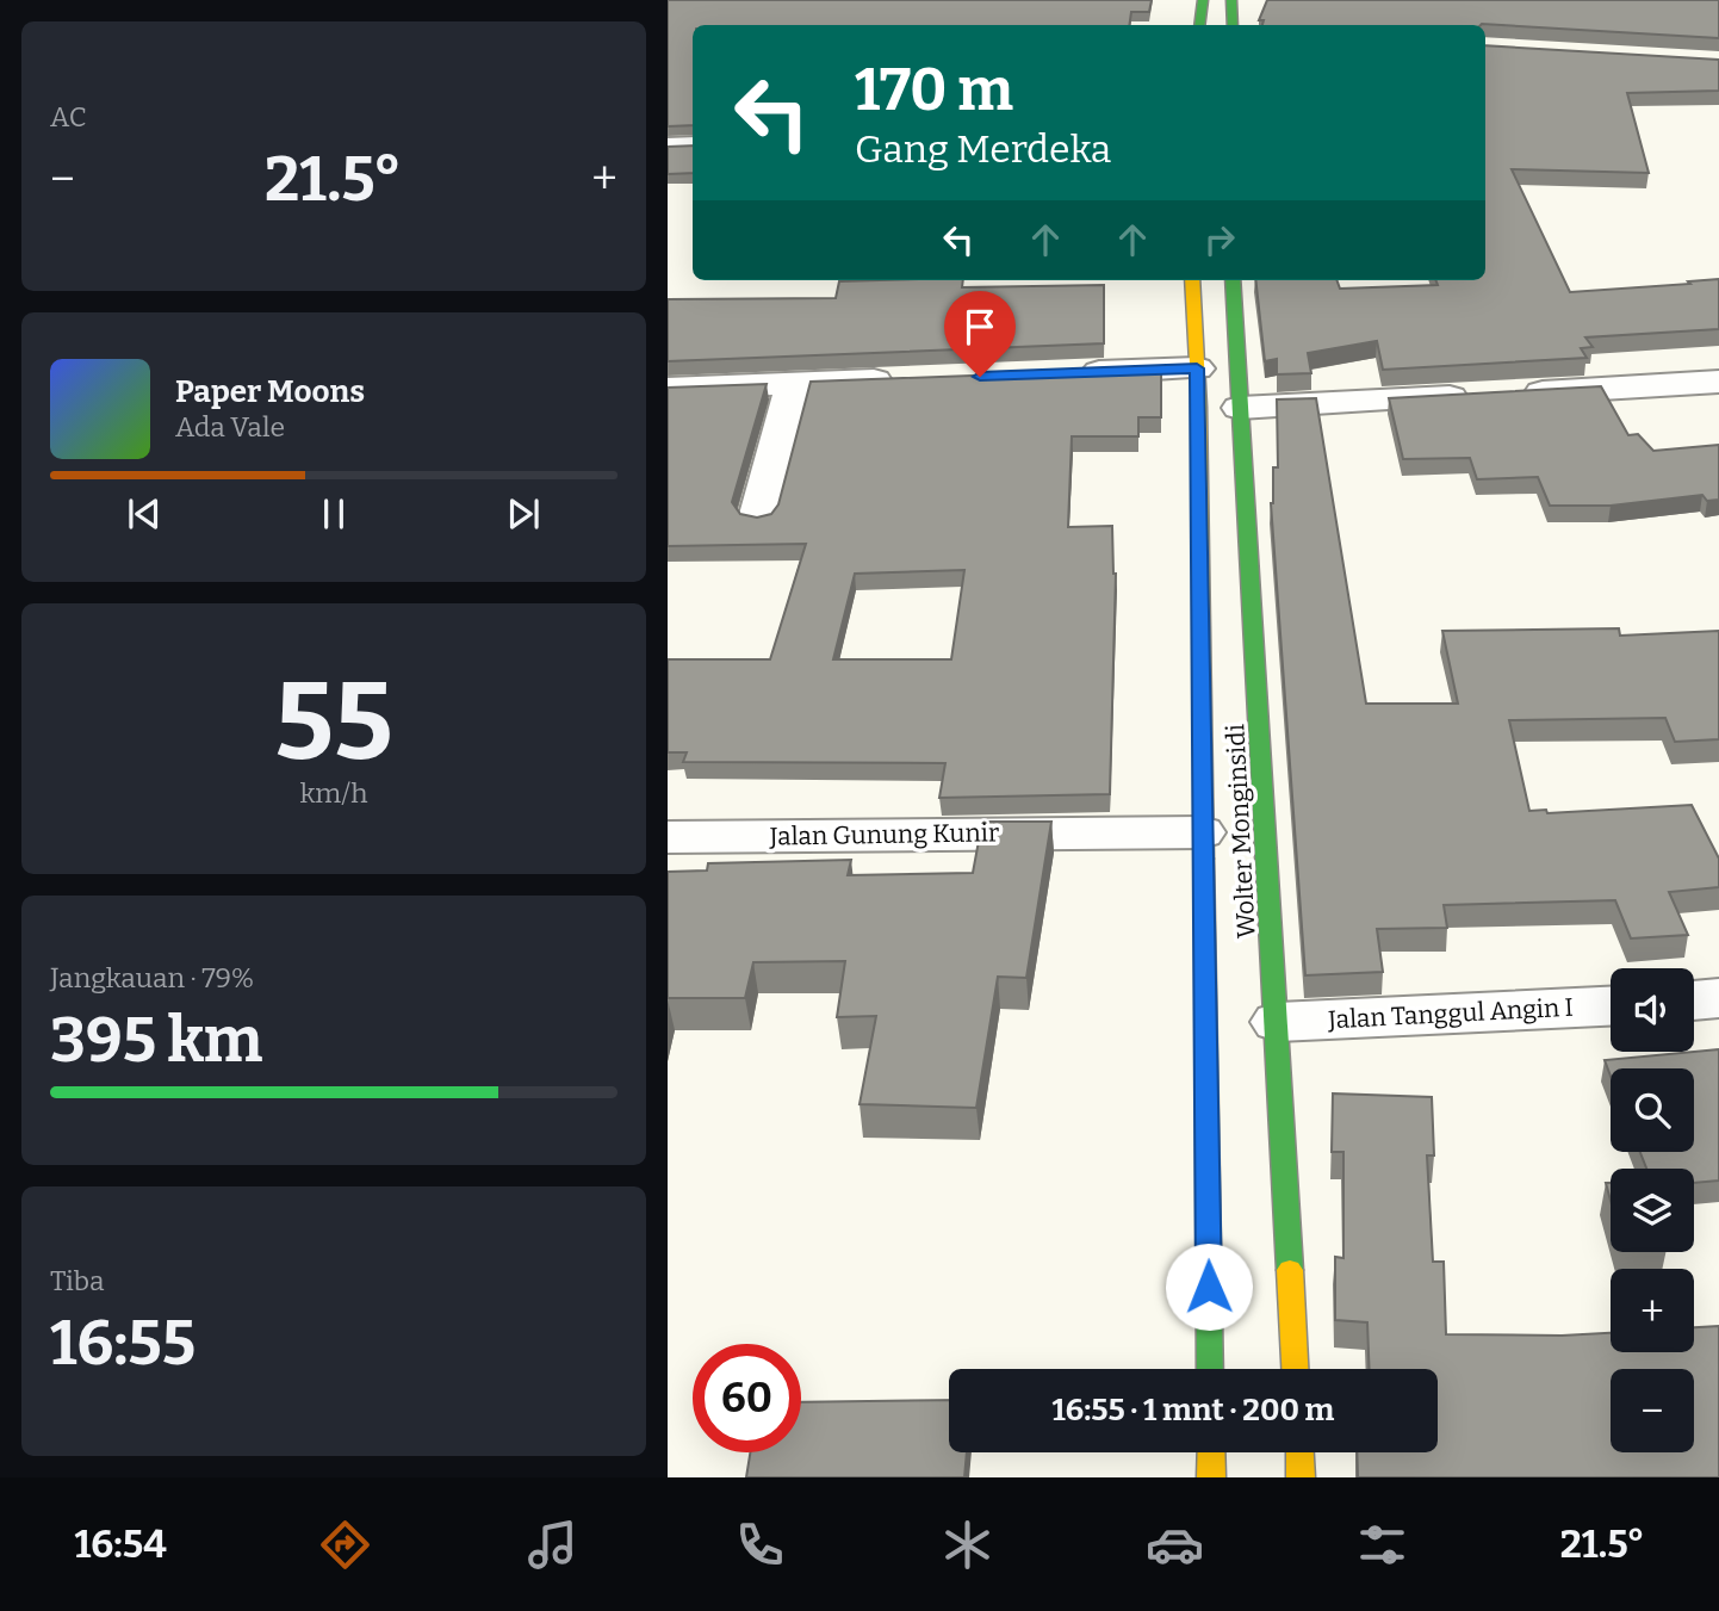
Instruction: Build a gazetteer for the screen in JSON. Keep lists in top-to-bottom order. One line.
{"streets":{"main road":["Wolter Monginsidi"],"street":["Jalan Gunung Kunir","Jalan Tanggul Angin I"]},"crossings":[["Wolter Monginsidi","Jalan Gunung Kunir"],["Wolter Monginsidi","Jalan Tanggul Angin I"]],"page":{"tile":["AC",["55","km/h"],["Jangkauan · 79%","395 km"],["Tiba","16:55"]],"turn":["170 m","Gang Merdeka"],"heat":["−","21.5°","+"],"song":["Paper Moons","Ada Vale"],"map_buttons":["+","−"],"limit":"60","trip":"16:55 · 1 mnt · 200 m","tabs":["16:54","21.5°"]}}
